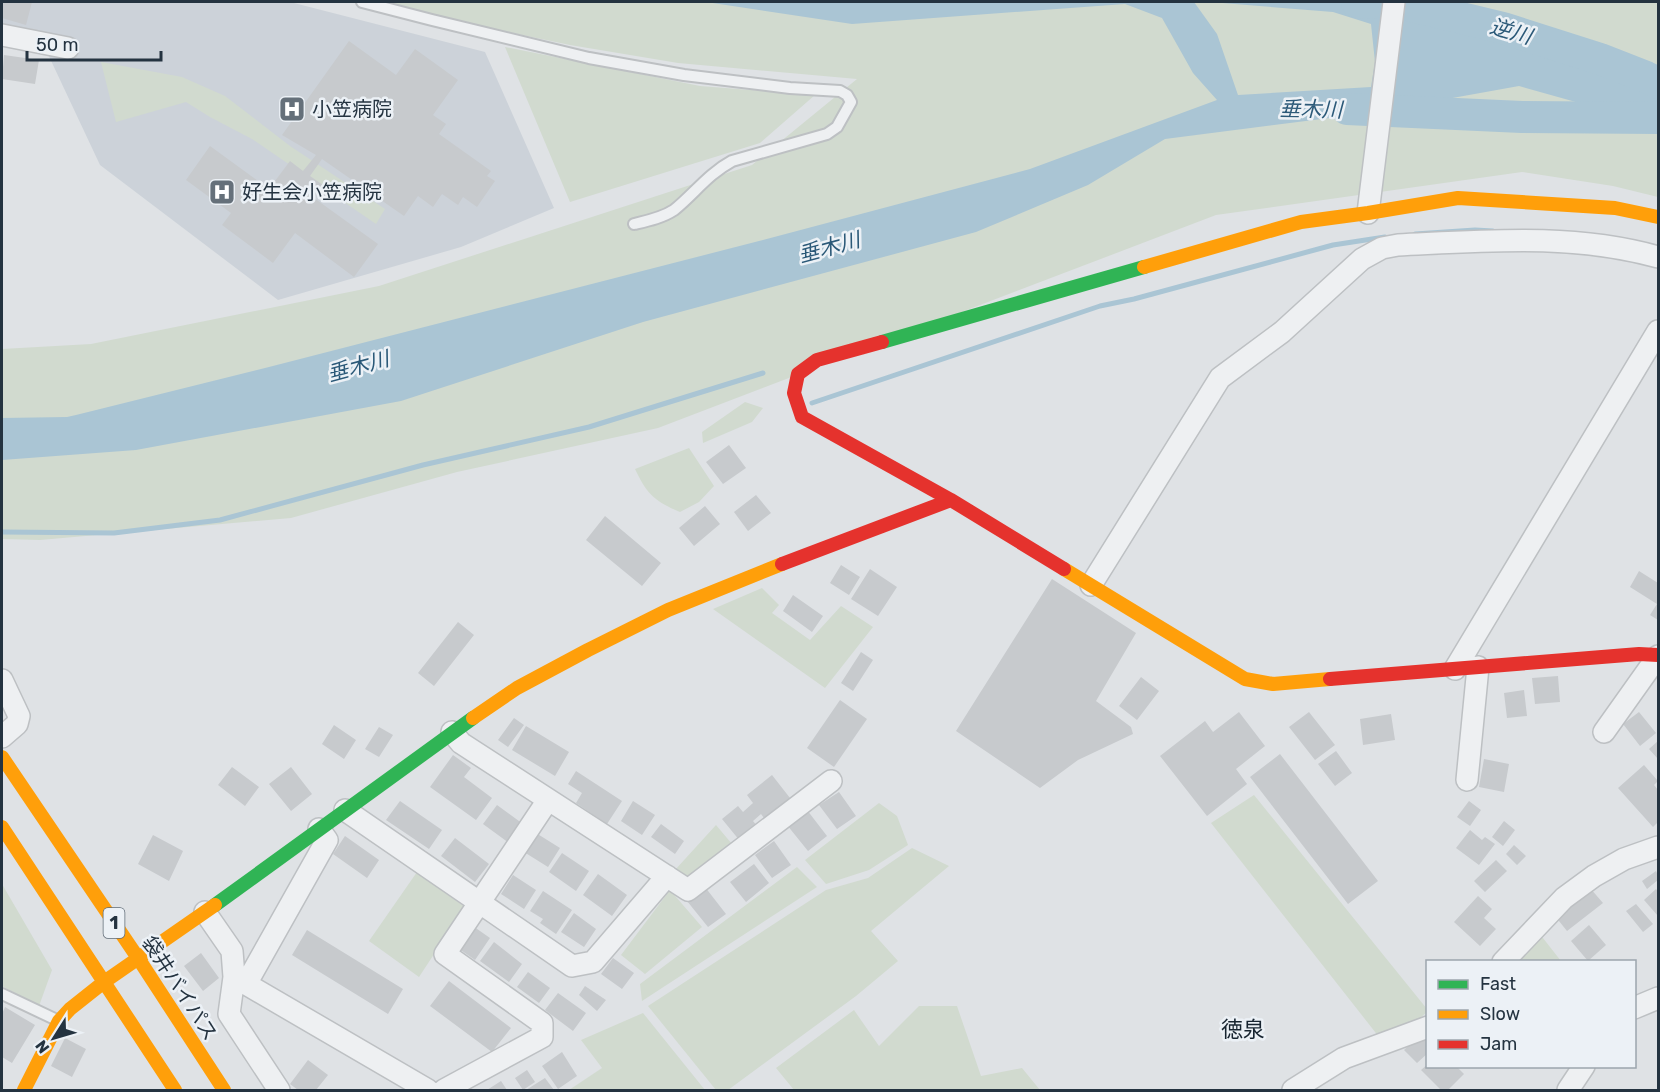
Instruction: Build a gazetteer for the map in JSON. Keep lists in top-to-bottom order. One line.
{"streets":{"main road":["1","袋井バイパス"]},"districts":["徳泉"],"water":["逆川","垂木川"],"places":{"hospital":["小笠病院","好生会小笠病院"]},"legend":["Fast","Slow","Jam"],"scale_bar":"50 m","north":"bottom left"}
